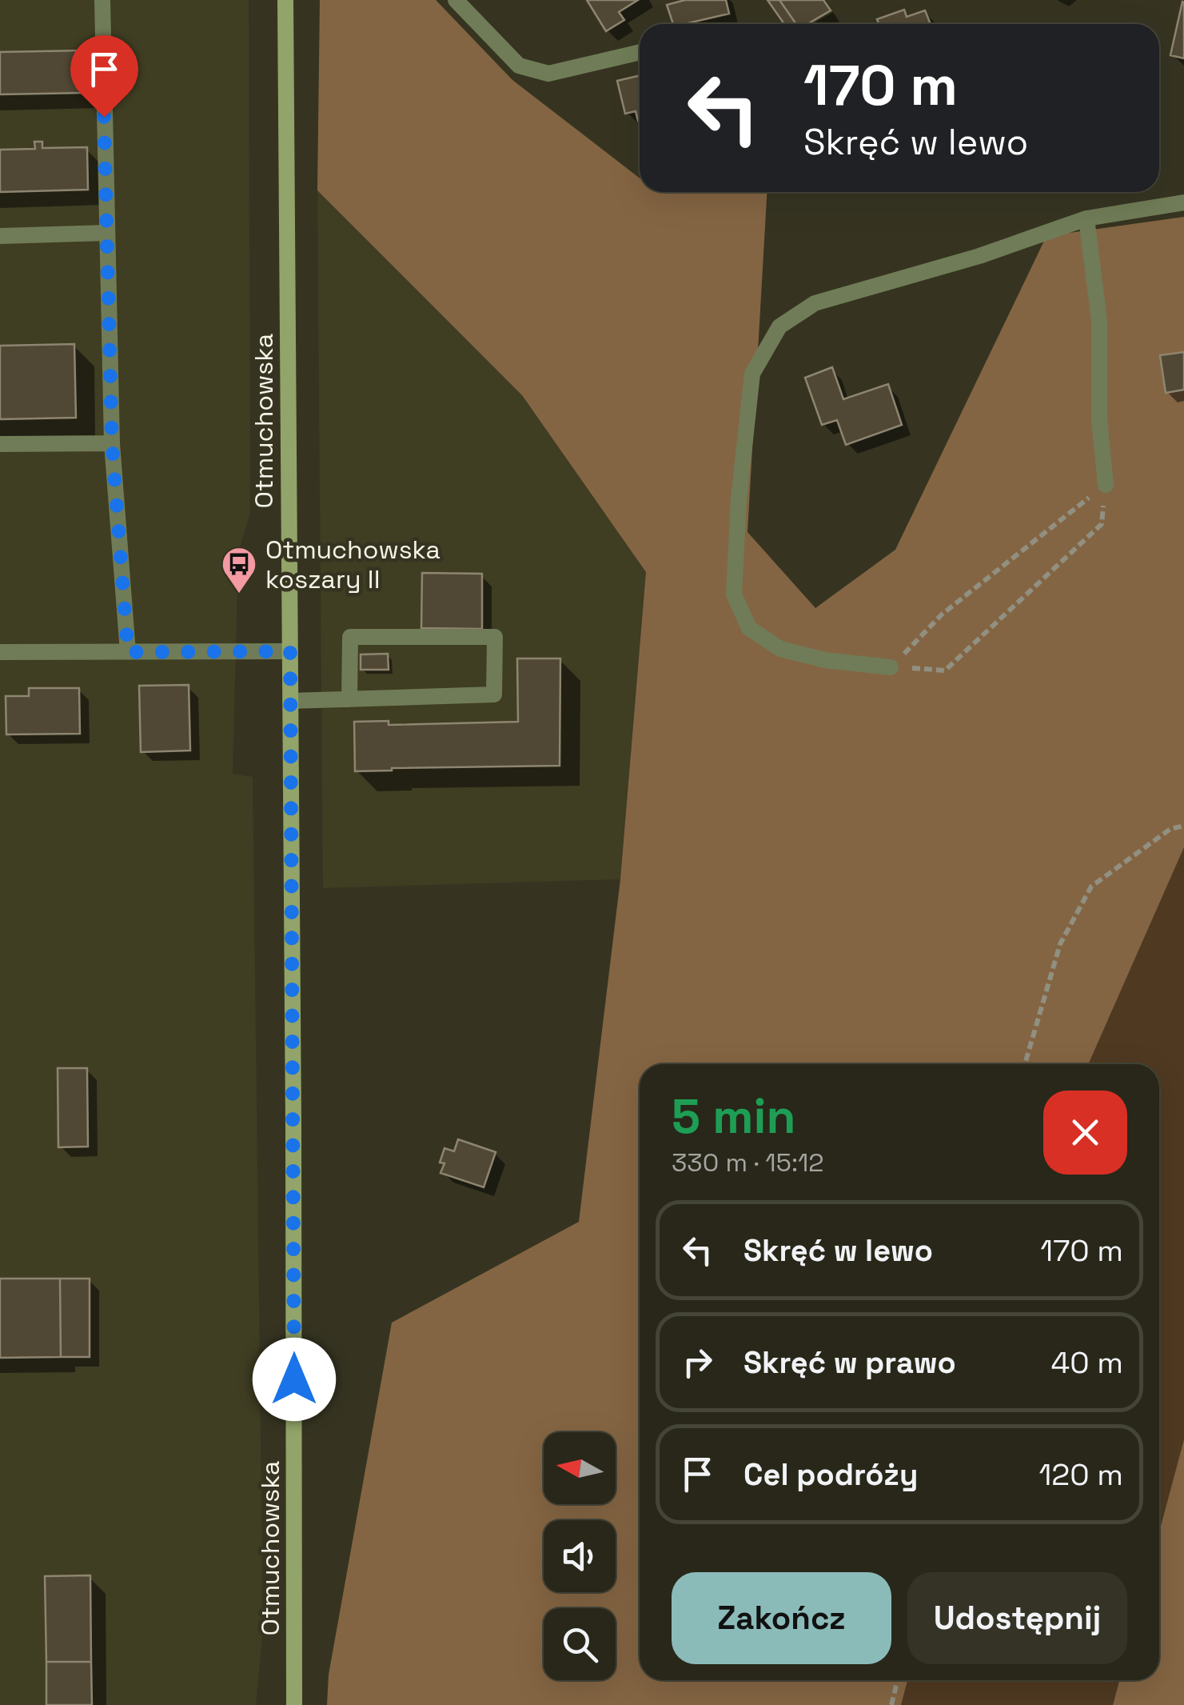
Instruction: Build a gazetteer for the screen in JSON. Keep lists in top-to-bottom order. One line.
{"streets":{"main road":["Otmuchowska"]},"places":{"bus stop":["Otmuchowska koszary II"]},"north":"left","page":{"turn":["170 m","Skręć w lewo"],"heading":["5 min","330 m · 15:12"],"list":[{"name":"Skręć w lewo","value":"170 m"},{"name":"Skręć w prawo","value":"40 m"},{"name":"Cel podróży","value":"120 m"}],"buttons":["Zakończ","Udostępnij"]}}
